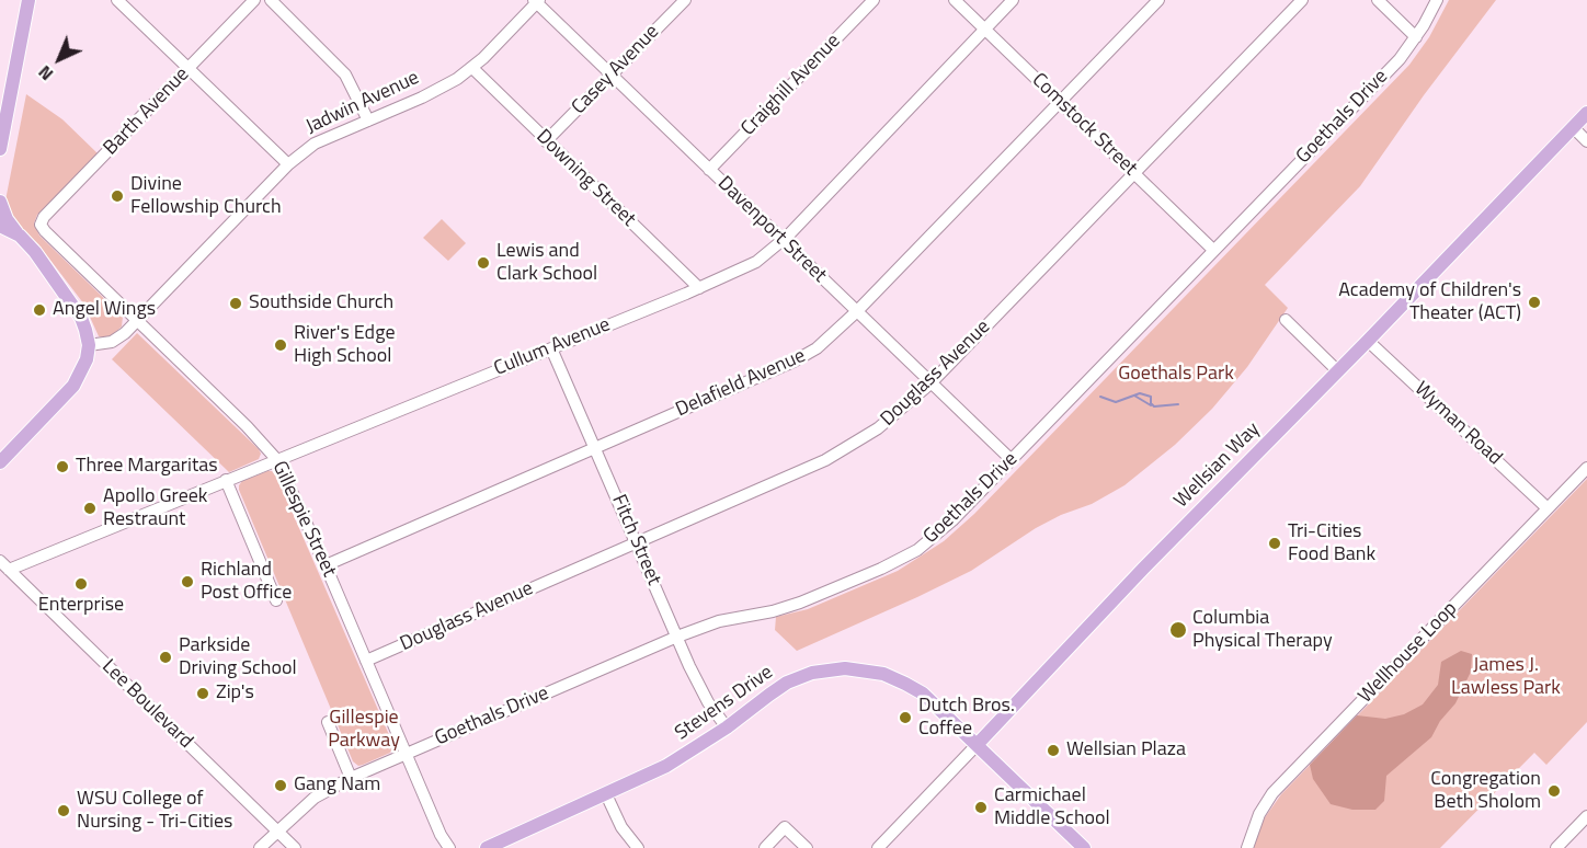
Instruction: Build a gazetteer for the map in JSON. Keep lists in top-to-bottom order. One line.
{"streets":{"main road":["Wellsian Way","Stevens Drive"],"street":["Casey Avenue","Craighill Avenue","Jadwin Avenue","Barth Avenue","Goethals Drive","Comstock Street","Downing Street","Davenport Street","Cullum Avenue","Douglass Avenue","Delafield Avenue","Wyman Road","Gillespie Street","Fitch Street","Wellhouse Loop","Lee Boulevard"]},"crossings":[["Casey Avenue","Downing Street"],["Casey Avenue","Davenport Street"],["Craighill Avenue","Davenport Street"],["Jadwin Avenue","Downing Street"],["Jadwin Avenue","Davenport Street"],["Jadwin Avenue","Gillespie Street"],["Barth Avenue","Gillespie Street"],["Goethals Drive","Comstock Street"],["Goethals Drive","Davenport Street"],["Goethals Drive","Gillespie Street"],["Goethals Drive","Fitch Street"],["Goethals Drive","Lee Boulevard"],["Comstock Street","Cullum Avenue"],["Comstock Street","Douglass Avenue"],["Comstock Street","Delafield Avenue"],["Downing Street","Cullum Avenue"],["Davenport Street","Cullum Avenue"],["Davenport Street","Douglass Avenue"],["Davenport Street","Delafield Avenue"],["Cullum Avenue","Gillespie Street"],["Cullum Avenue","Fitch Street"],["Cullum Avenue","Lee Boulevard"],["Douglass Avenue","Gillespie Street"],["Douglass Avenue","Fitch Street"],["Delafield Avenue","Gillespie Street"],["Delafield Avenue","Fitch Street"],["Wyman Road","Wellsian Way"],["Wyman Road","Wellhouse Loop"],["Wellsian Way","Stevens Drive"],["Fitch Street","Stevens Drive"]],"parks":["Goethals Park","James J. Lawless Park","Gillespie Parkway"],"places":["Divine Fellowship Church","Lewis and Clark School","Academy of Children's Theater (ACT)","Southside Church","Angel Wings","River's Edge High School","Three Margaritas","Apollo Greek Restraunt","Tri-Cities Food Bank","Richland Post Office","Enterprise","Columbia Physical Therapy","Parkside Driving School","Zip's","Dutch Bros. Coffee","Wellsian Plaza","Gang Nam","Congregation Beth Sholom","Carmichael Middle School","WSU College of Nursing - Tri-Cities"],"north":"bottom left"}
